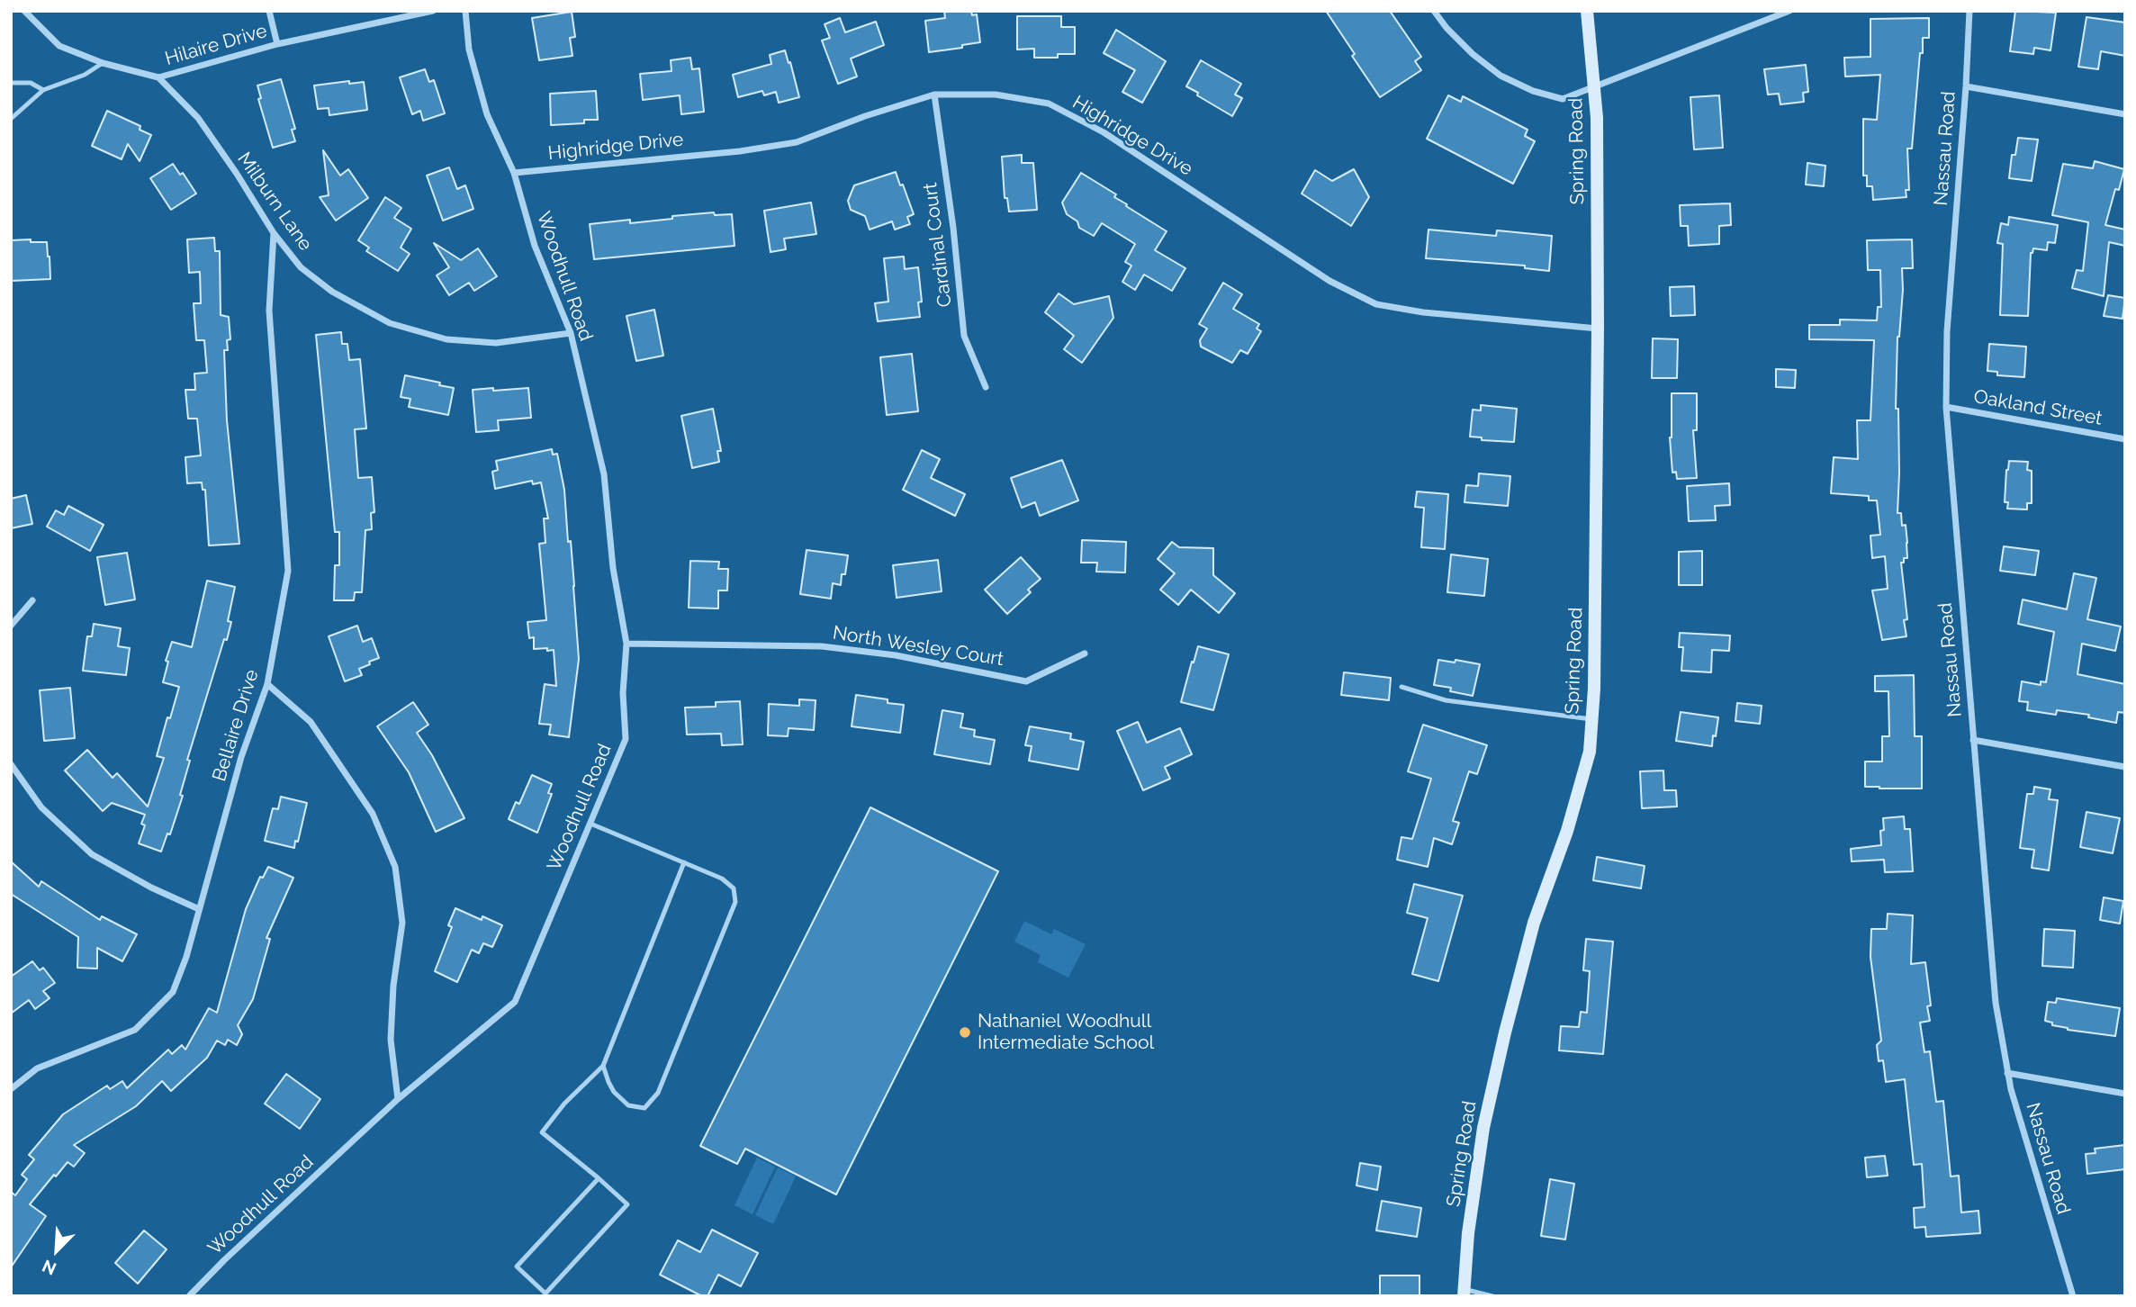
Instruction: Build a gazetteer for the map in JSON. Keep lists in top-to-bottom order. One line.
{"streets":{"main road":["Spring Road"],"street":["Hilaire Drive","Highridge Drive","Nassau Road","Milburn Lane","Cardinal Court","Woodhull Road","Oakland Street","North Wesley Court","Bellaire Drive"]},"crossings":[["Hilaire Drive","Milburn Lane"],["Highridge Drive","Spring Road"],["Highridge Drive","Cardinal Court"],["Highridge Drive","Woodhull Road"],["Nassau Road","Oakland Street"],["Milburn Lane","Woodhull Road"],["Milburn Lane","Bellaire Drive"],["Woodhull Road","North Wesley Court"]],"places":["Nathaniel Woodhull Intermediate School"],"north":"bottom left"}
